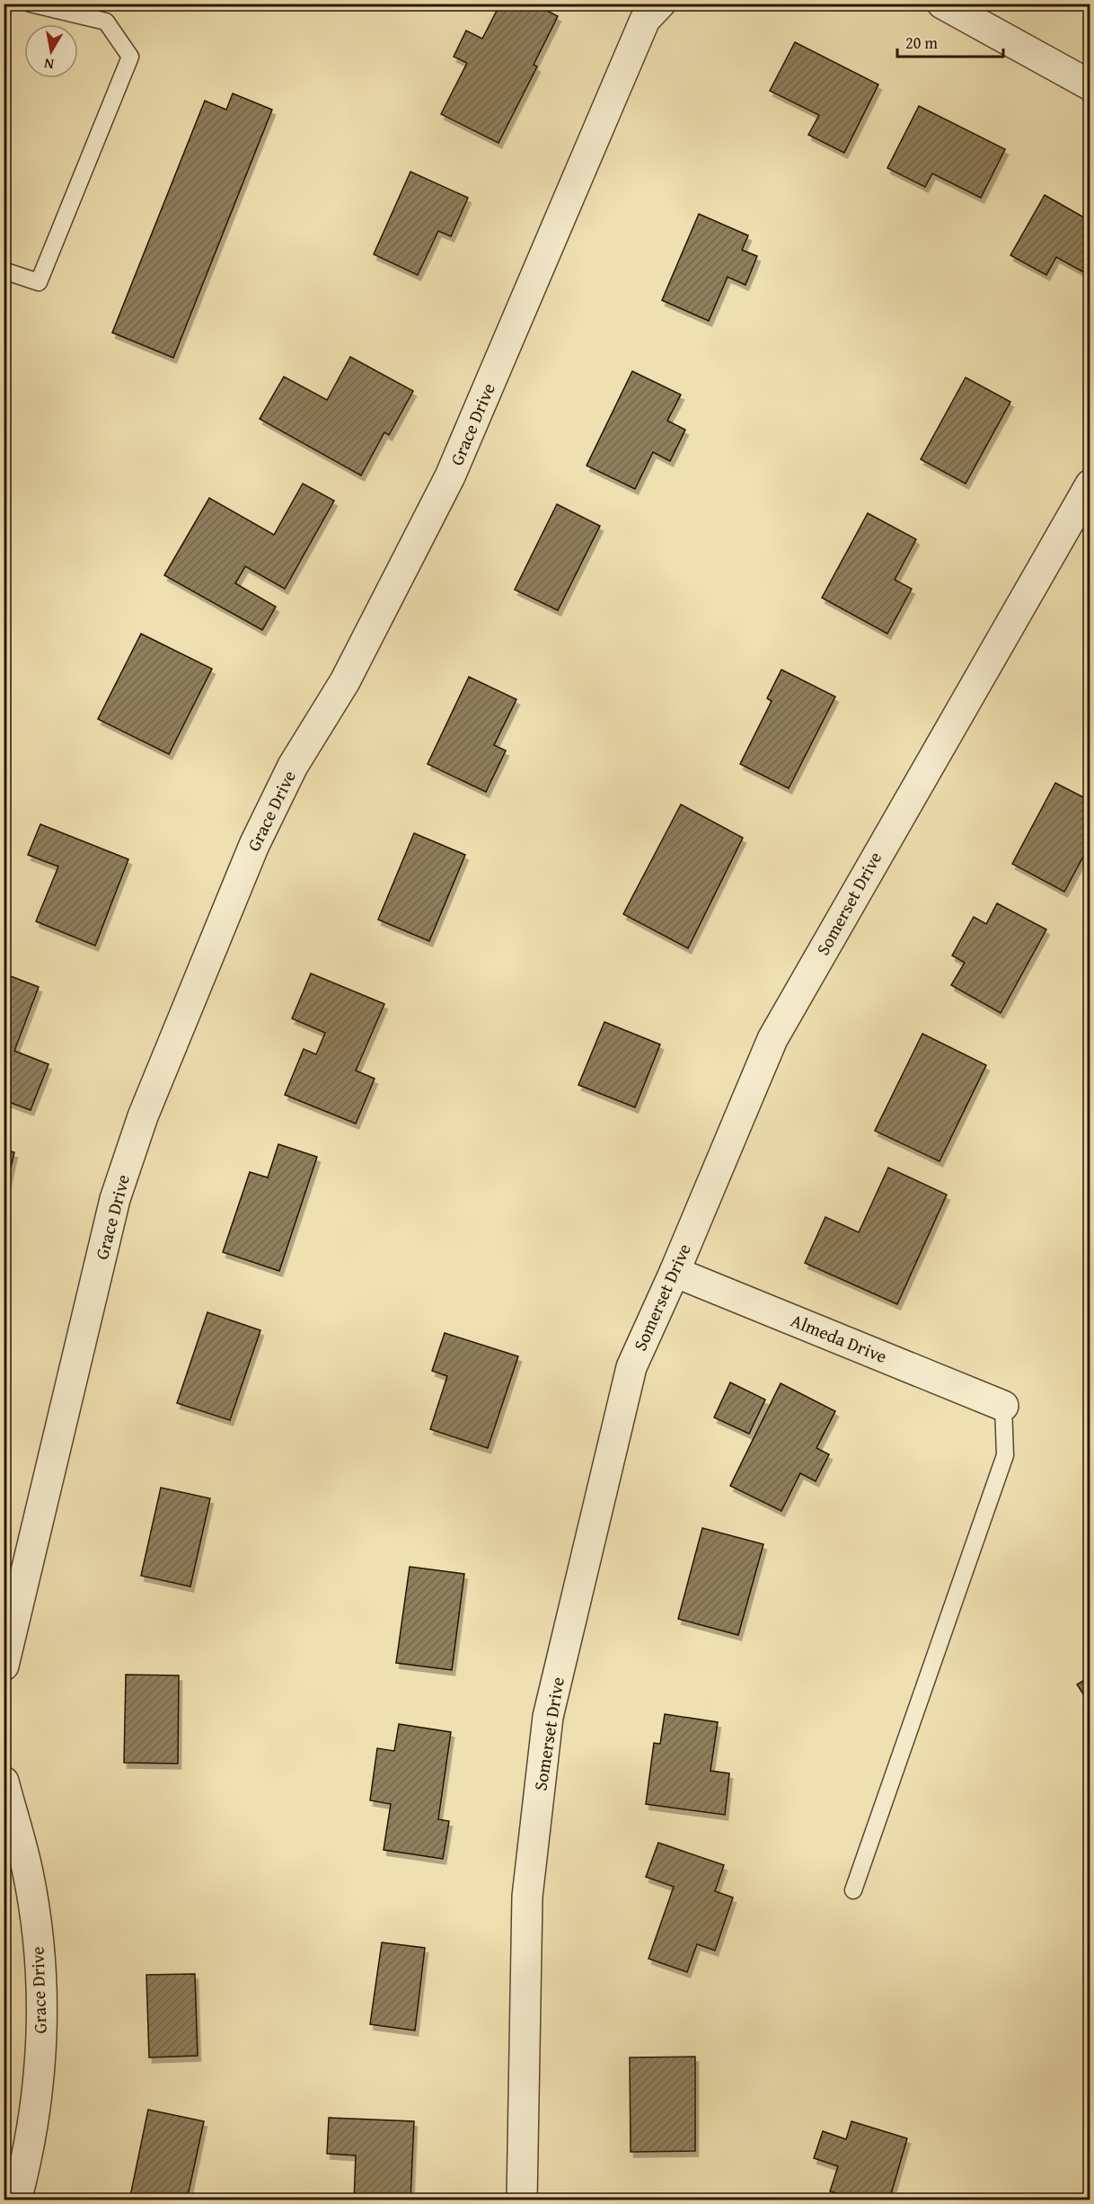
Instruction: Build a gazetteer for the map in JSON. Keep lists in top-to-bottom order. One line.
{"streets":{"street":["Grace Drive","Somerset Drive","Almeda Drive"]},"crossings":[["Somerset Drive","Almeda Drive"]],"scale_bar":"20 m","north":"bottom"}
